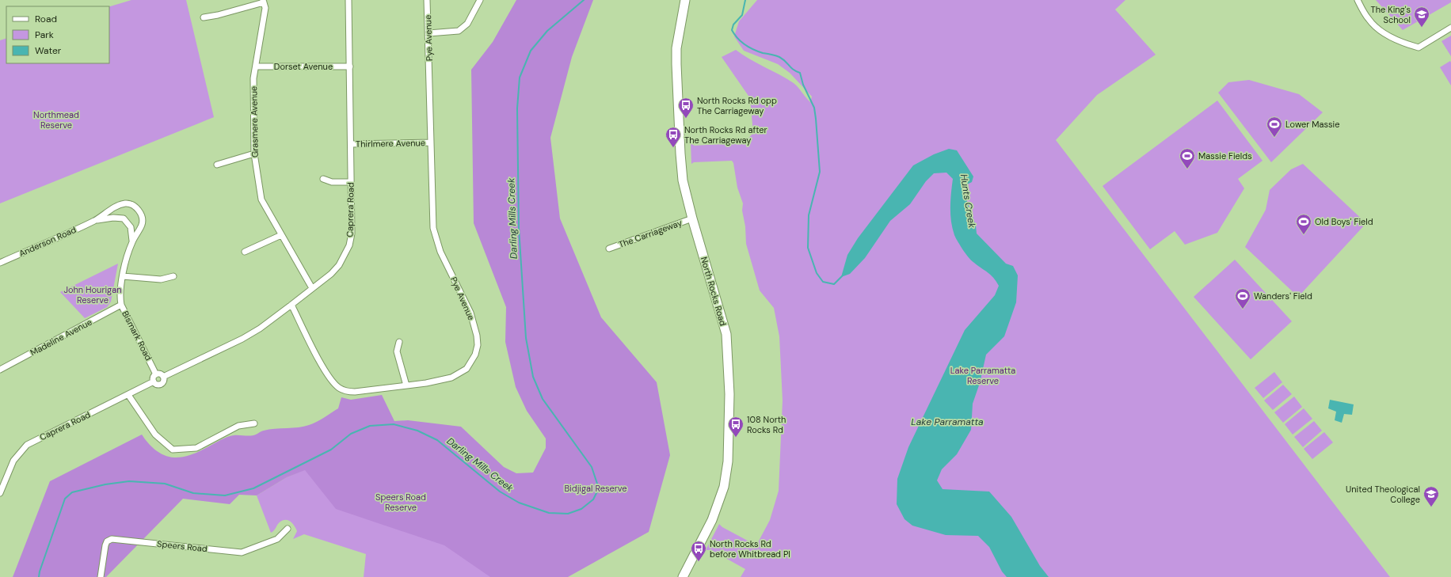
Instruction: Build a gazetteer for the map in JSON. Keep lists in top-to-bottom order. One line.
{"streets":{"main road":["North Rocks Road"],"street":["Pye Avenue","Dorset Avenue","Grasmere Avenue","Thirlmere Avenue","Caprera Road","The Carriageway","Anderson Road","Bismark Road","Madeline Avenue","Speers Road"]},"crossings":[["Pye Avenue","Thirlmere Avenue"],["Pye Avenue","Caprera Road"],["Dorset Avenue","Grasmere Avenue"],["Dorset Avenue","Caprera Road"],["Grasmere Avenue","Caprera Road"],["Thirlmere Avenue","Caprera Road"],["Caprera Road","Bismark Road"],["The Carriageway","North Rocks Road"],["Anderson Road","Bismark Road"],["Bismark Road","Madeline Avenue"]],"water":["Hunts Creek","Darling Mills Creek","Lake Parramatta"],"parks":["Northmead Reserve","John Hourigan Reserve","Lake Parramatta Reserve","Bidjigal Reserve","Speers Road Reserve"],"places":{"school or university":["The King's School","United Theological College"],"bus stop":["North Rocks Rd opp The Carriageway","North Rocks Rd after The Carriageway","108 North Rocks Rd","North Rocks Rd before Whitbread Pl"],"sports":["Lower Massie","Massie Fields","Old Boys' Field","Wanders' Field"]},"legend":["Road","Park","Water"]}
